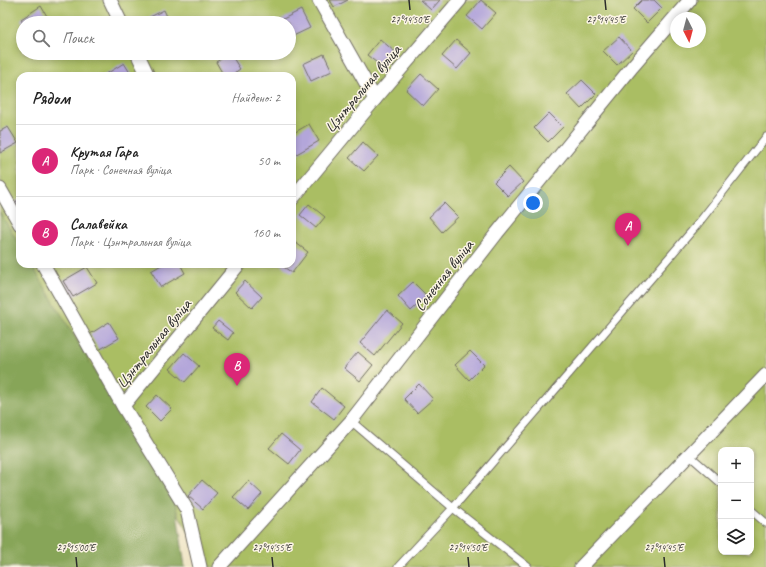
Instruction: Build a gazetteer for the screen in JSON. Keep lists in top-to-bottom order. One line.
{"streets":{"street":["Цэнтральная вуліца","Сонечная вуліца"]},"north":"bottom","page":{"search":"Поиск","heading":["Рядом","Найдено: 2"],"list":[{"mark":"A","name":"Крутая Гара","note":"Парк · Сонечная вуліца","value":"50 m"},{"mark":"B","name":"Салавейка","note":"Парк · Цэнтральная вуліца","value":"160 m"}],"pins":["A","B"],"map_buttons":["+","−"]},"coordinates":["27°14'50\"E","27°14'45\"E","27°15'00\"E","27°14'55\"E"]}
